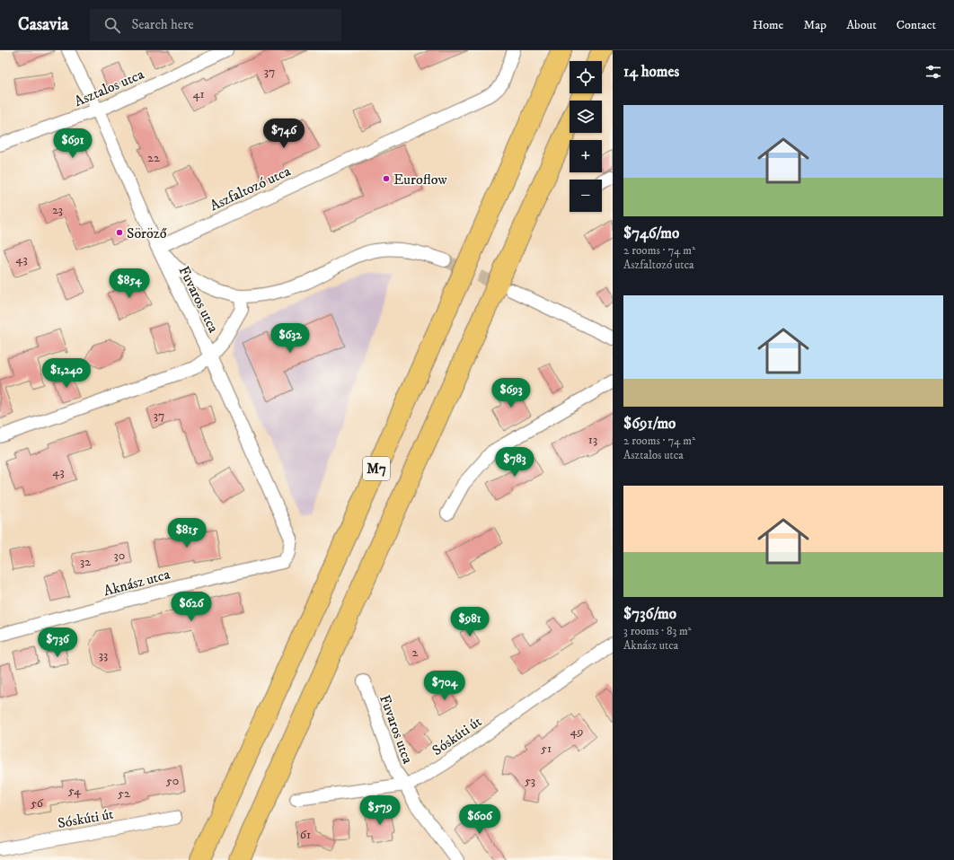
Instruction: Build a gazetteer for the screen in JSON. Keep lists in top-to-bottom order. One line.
{"streets":{"highway":["M7"],"street":["Asztalos utca","Aszfaltozó utca","Fuvaros utca","Aknász utca","Sóskúti út"]},"crossings":[["Asztalos utca","Fuvaros utca"],["Aszfaltozó utca","Fuvaros utca"],["Fuvaros utca","Aknász utca"],["Fuvaros utca","Sóskúti út"]],"places":["Euroflow","Söröző"],"house_numbers":["37","41","22","23","43","37","13","43","30","32","2","33","49","51","50","53","54","52","56","61"],"page":{"header":"Casavia","search":"Search here","nav":["Home","Map","About","Contact"],"heading":"14 homes","map_buttons":["+","−"],"list":[{"name":"$746/mo","note":"2 rooms · 74 m² · Aszfaltozó utca"},{"name":"$691/mo","note":"2 rooms · 74 m² · Asztalos utca"},{"name":"$736/mo","note":"3 rooms · 83 m² · Aknász utca"}],"price":["$746","$691","$854","$632","$1,240","$693","$783","$815","$626","$981","$736","$704","$579","$606"]}}
